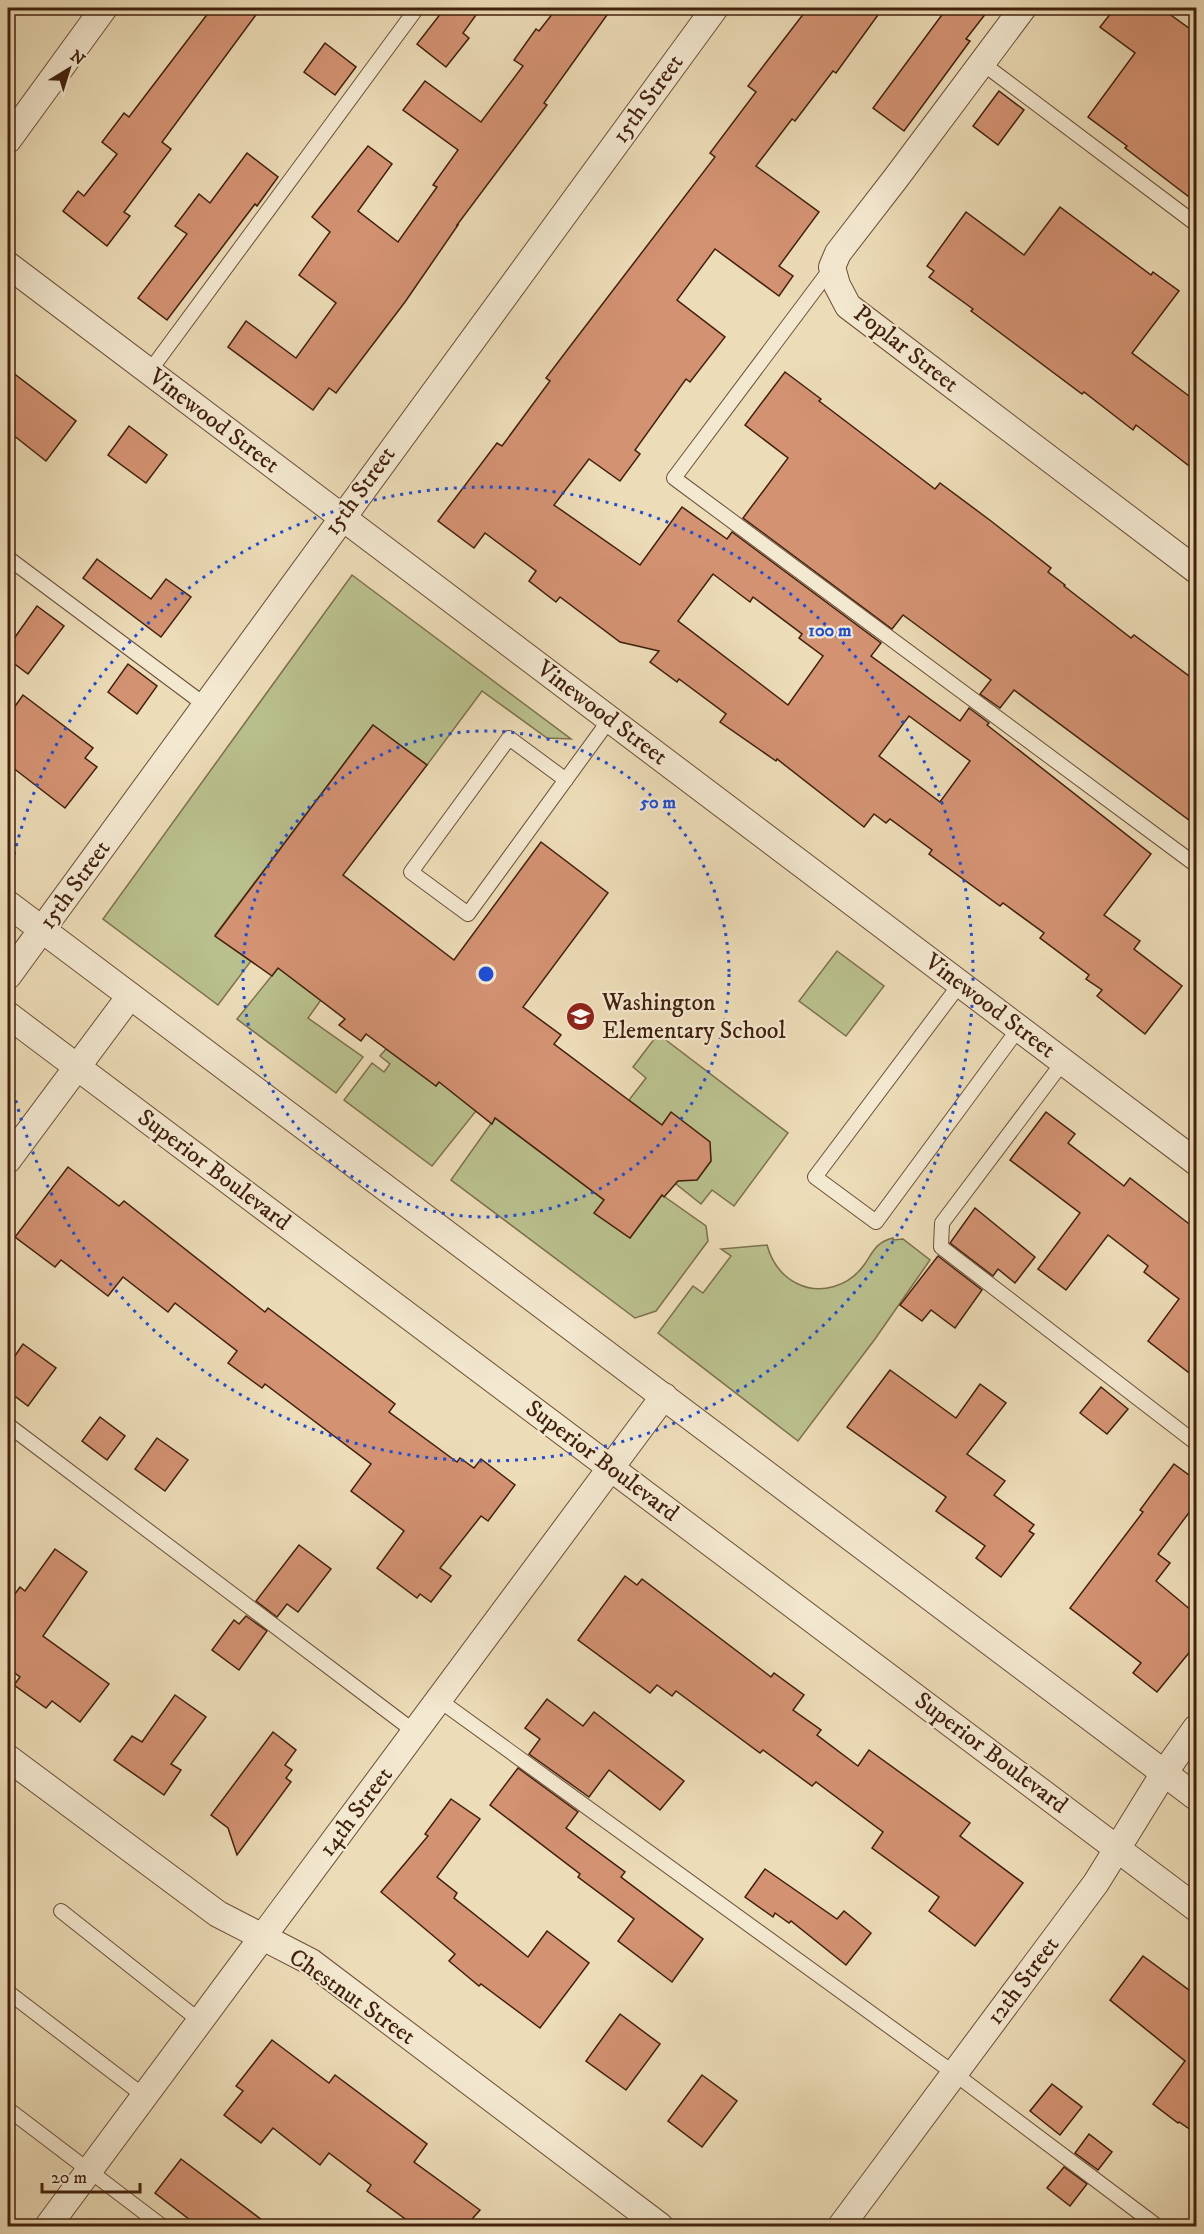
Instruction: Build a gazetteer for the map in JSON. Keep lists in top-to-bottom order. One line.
{"streets":{"street":["15th Street","Poplar Street","Vinewood Street","Superior Boulevard","14th Street","12th Street","Chestnut Street"]},"crossings":[["15th Street","Vinewood Street"],["Superior Boulevard","14th Street"],["Superior Boulevard","12th Street"],["14th Street","Chestnut Street"]],"places":{"school or university":["Washington Elementary School"]},"scale_bar":"20 m","north":"top right","rings":["100 m","50 m"]}
